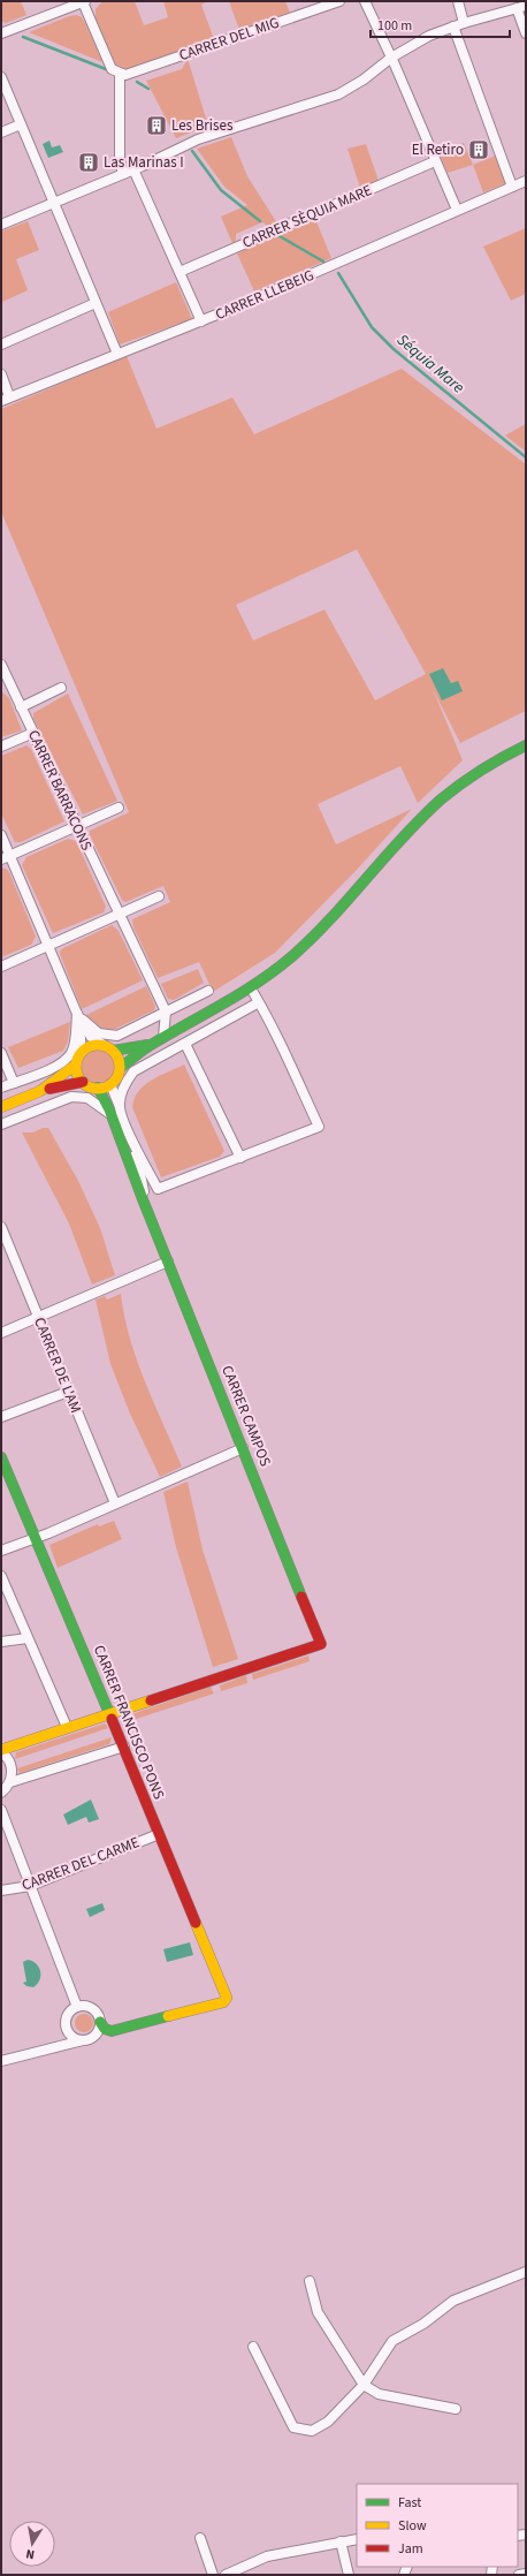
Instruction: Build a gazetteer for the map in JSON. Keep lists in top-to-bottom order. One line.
{"streets":{"street":["CARRER DEL MIG","CARRER SÈQUIA MARE","CARRER LLEBEIG","CARRER BARRACONS","CARRER DE L'AM","CARRER CAMPOS","CARRER FRANCISCO PONS","CARRER DEL CARME"]},"crossings":[["CARRER CAMPOS","CARRER FRANCISCO PONS"],["CARRER FRANCISCO PONS","CARRER DEL CARME"]],"water":["Séquia Mare"],"places":{"building":["Les Brises","El Retiro","Las Marinas I"]},"legend":["Fast","Slow","Jam"],"scale_bar":"100 m","north":"bottom"}
